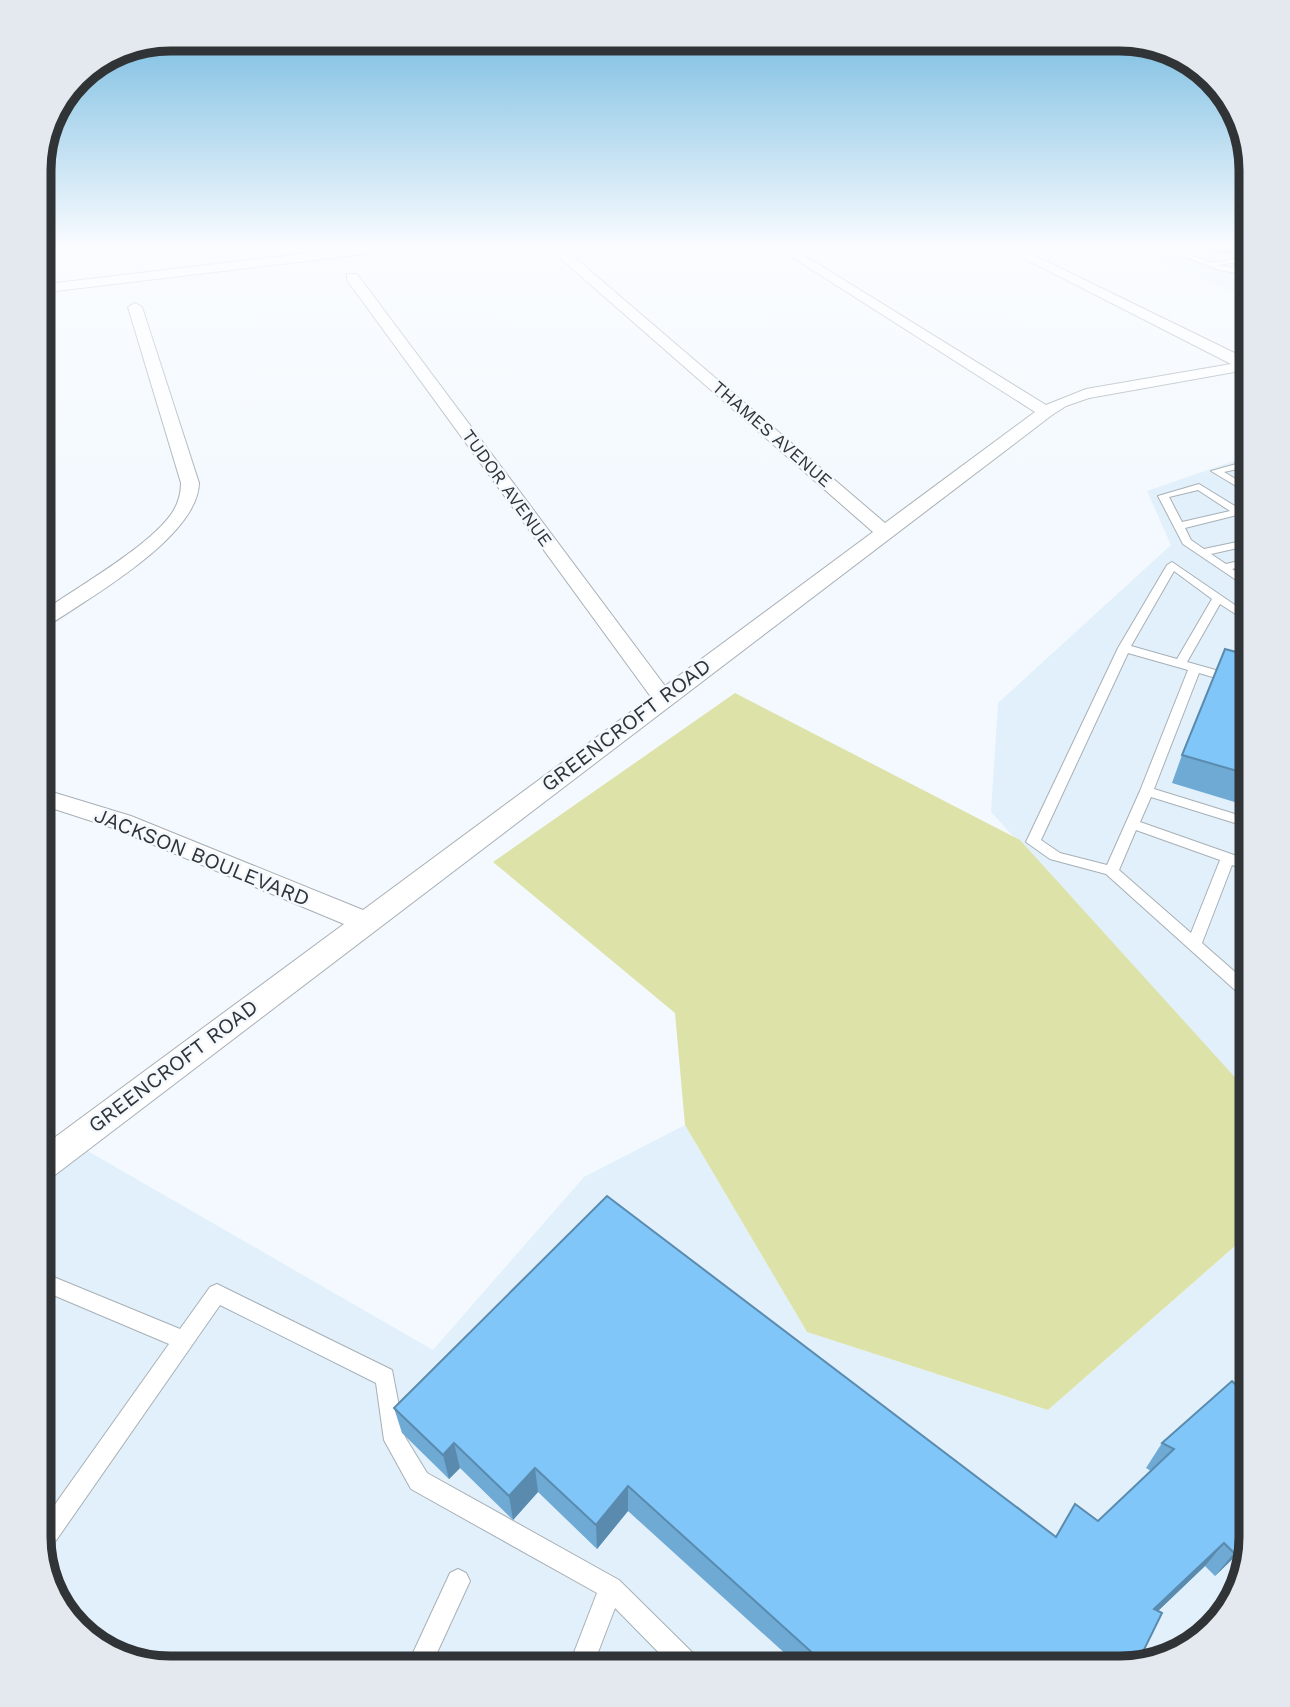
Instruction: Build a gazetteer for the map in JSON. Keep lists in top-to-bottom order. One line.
{"streets":{"street":["THAMES AVENUE","TUDOR AVENUE","GREENCROFT ROAD","JACKSON BOULEVARD"]},"crossings":[["THAMES AVENUE","GREENCROFT ROAD"],["TUDOR AVENUE","GREENCROFT ROAD"],["GREENCROFT ROAD","JACKSON BOULEVARD"]]}
